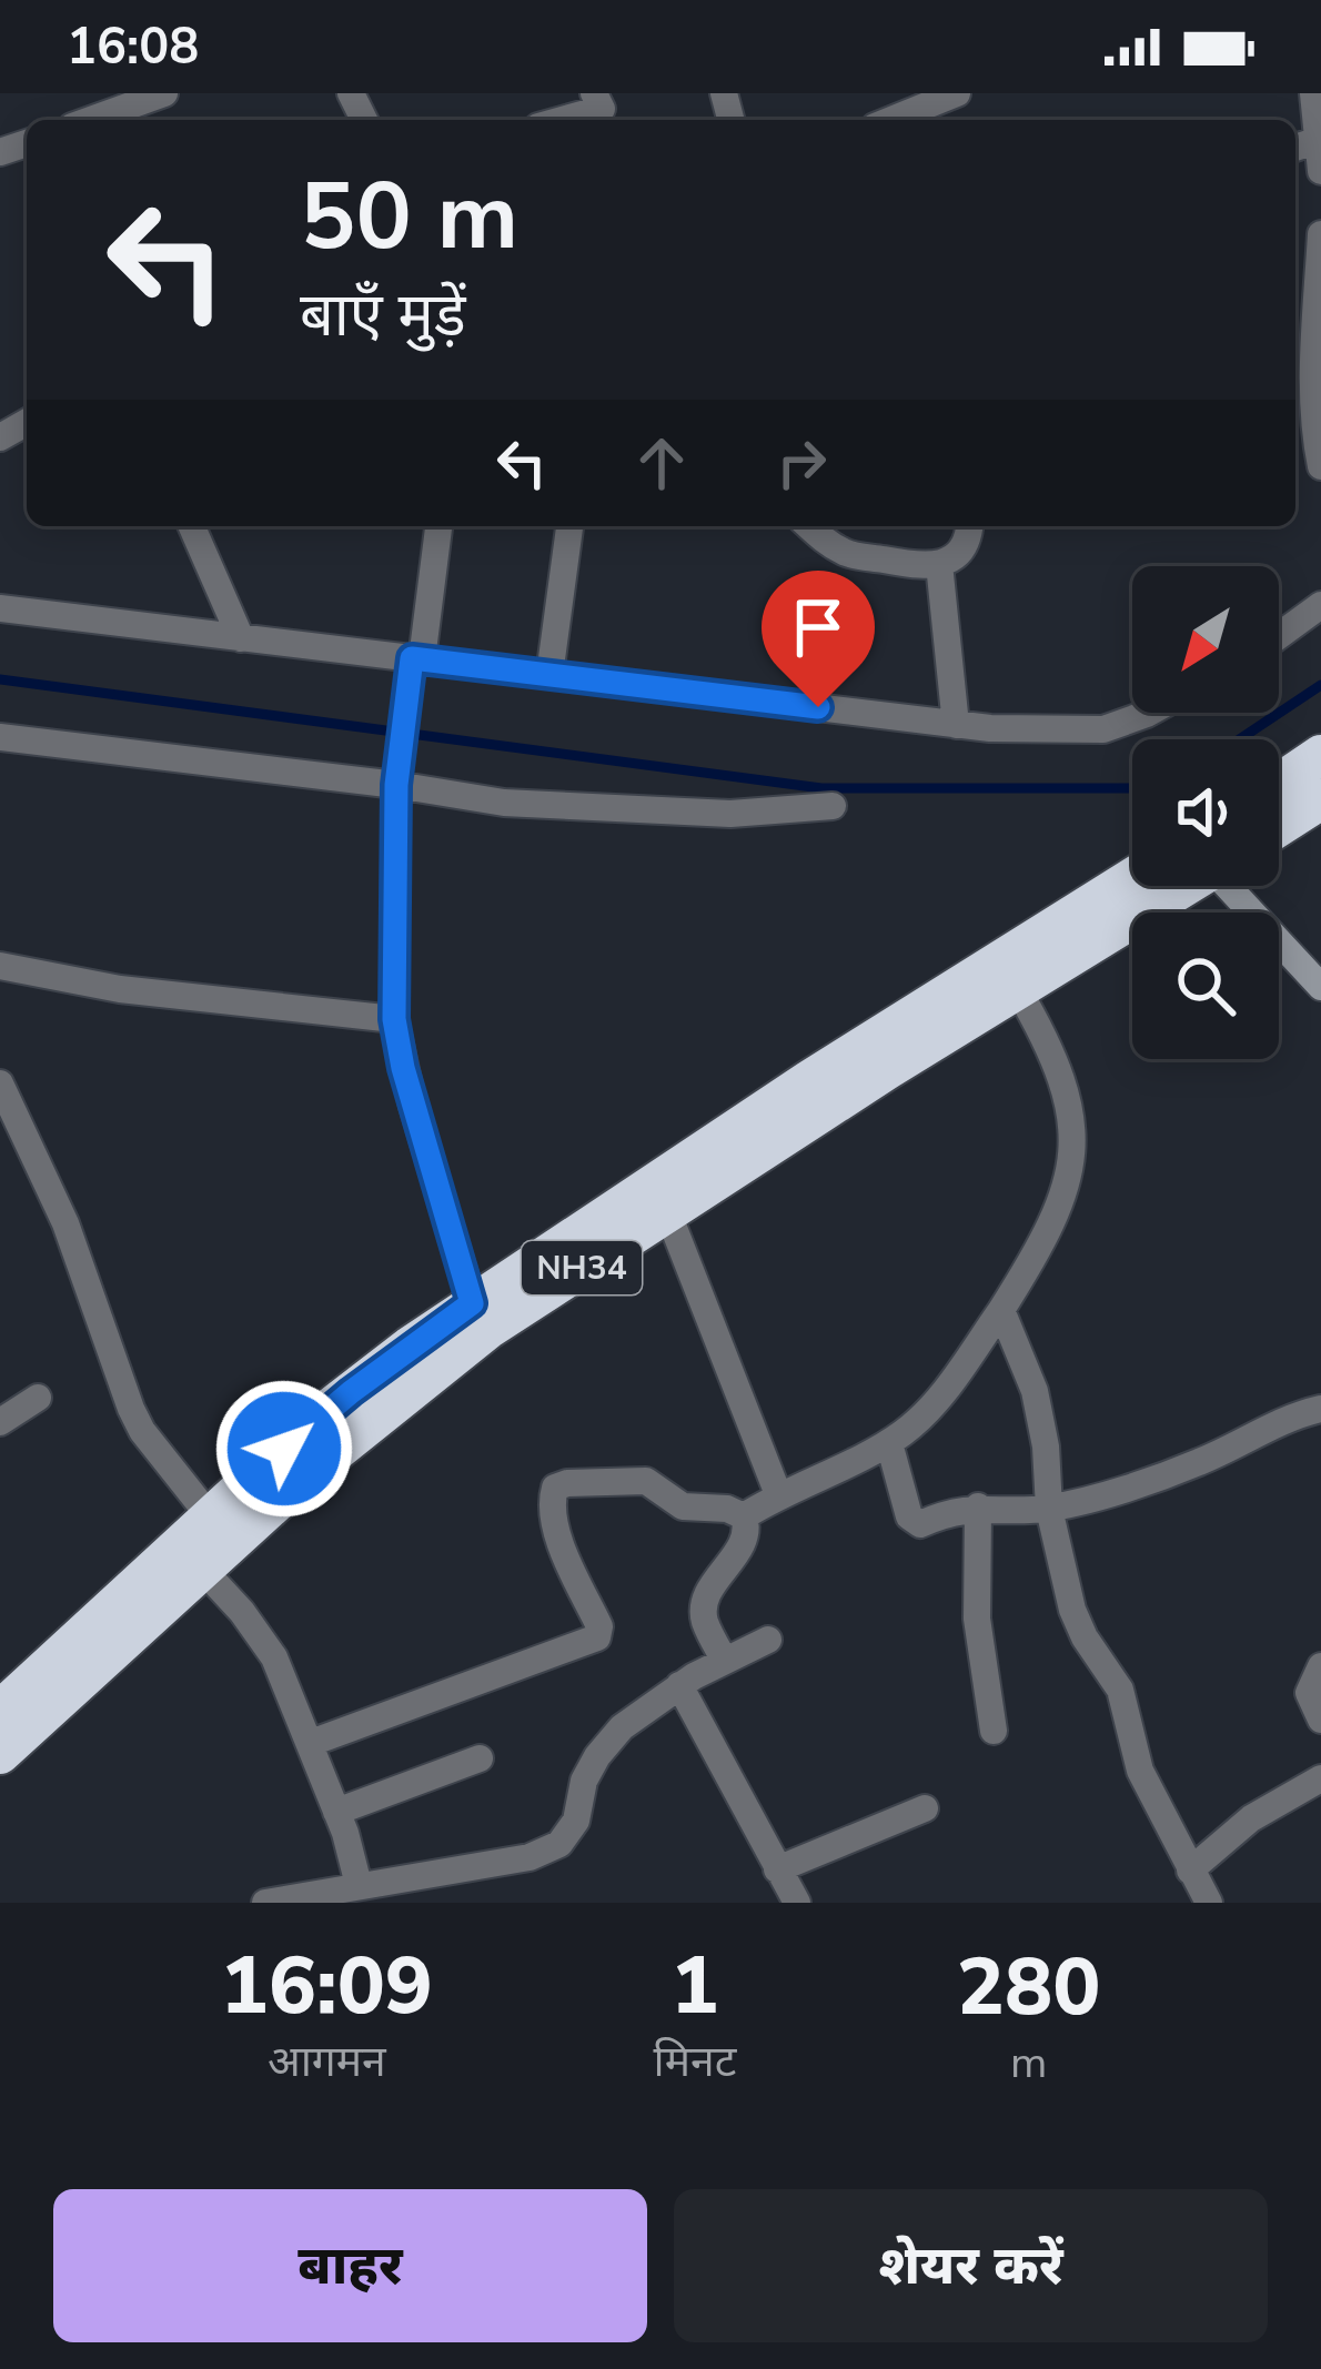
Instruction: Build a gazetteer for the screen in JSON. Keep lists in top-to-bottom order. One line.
{"streets":{"highway":["NH34"]},"north":"bottom left","page":{"status":"16:08","turn":["50 m","बाएँ मुड़ें"],"eta":["16:09","आगमन","1","मिनट","280","m"],"buttons":["बाहर","शेयर करें"]}}
